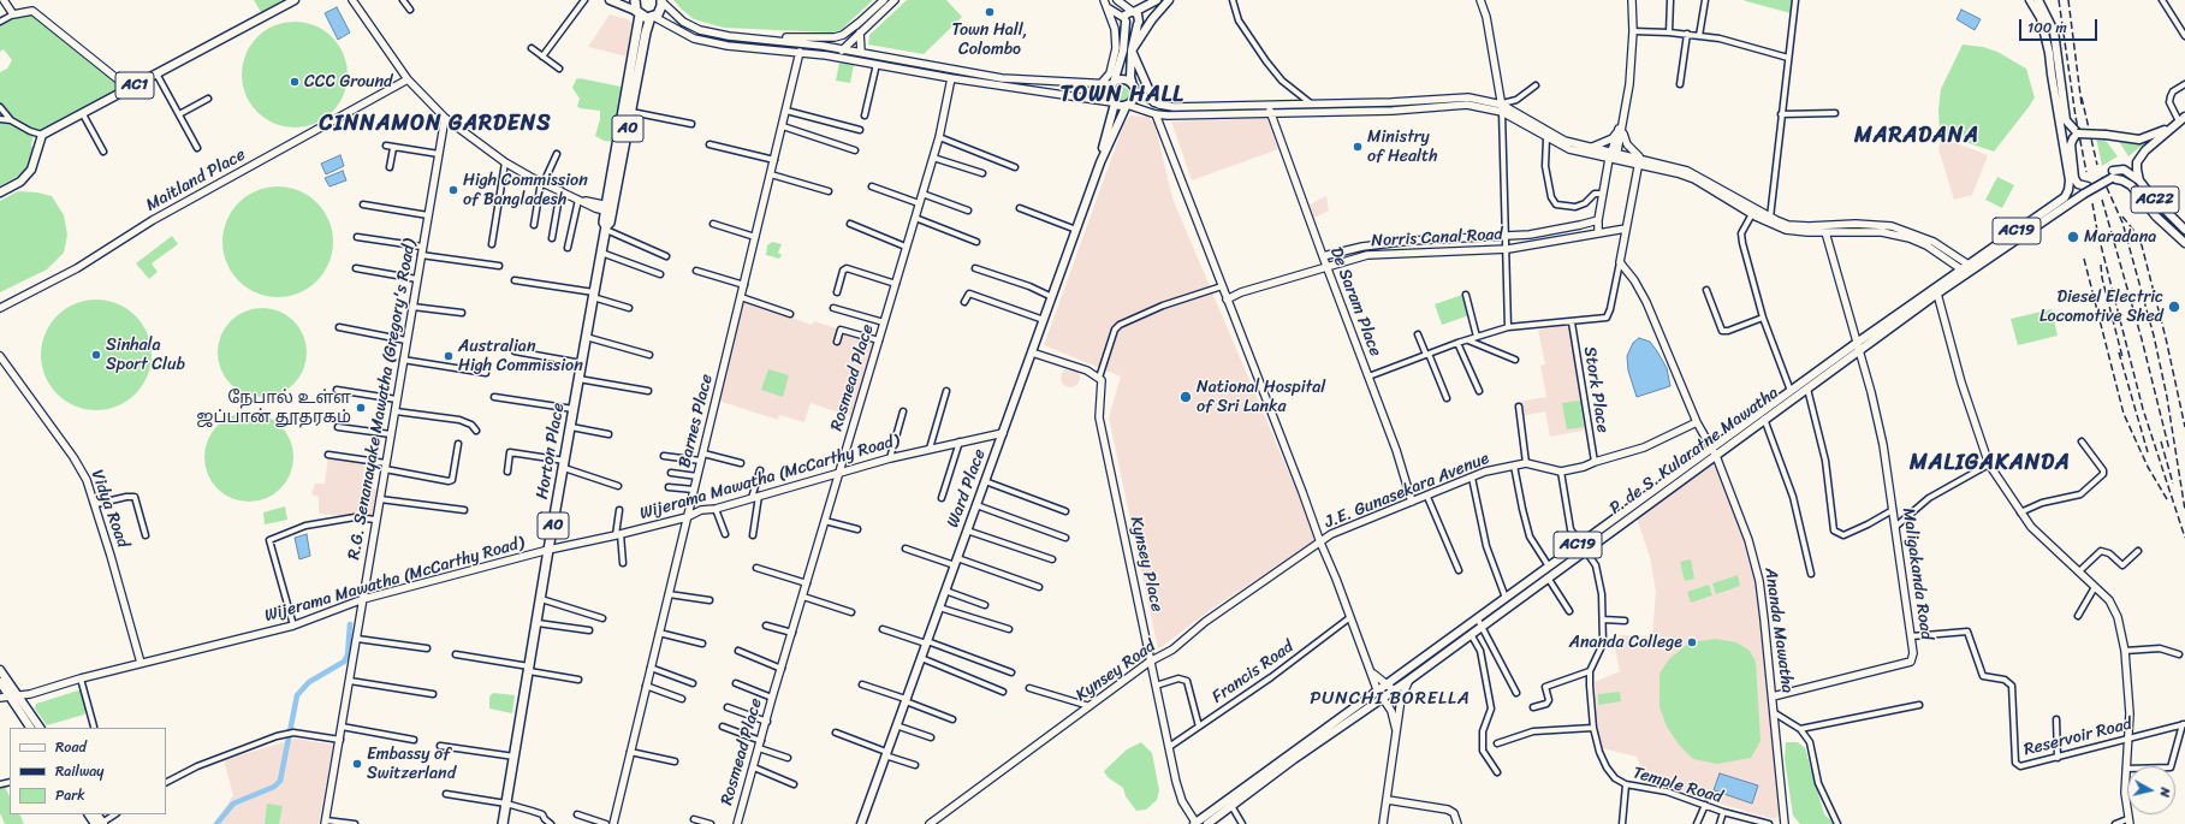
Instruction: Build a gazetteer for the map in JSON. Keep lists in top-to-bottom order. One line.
{"streets":{"highway":["A0","Horton Place"],"main road":["AC1","AC22","AC19","P. de S. Kularatne Mawatha","Ward Place"],"street":["Maitland Place","Norris Canal Road","De Saram Place","Rosmead Place","Stork Place","R.G. Senanayake Mawatha (Gregory's Road)","Barnes Place","Wijerama Mawatha (McCarthy Road)","J.E. Gunasekara Avenue","Vidya Road","Kynsey Place","Maligakanda Road","Ananda Mawatha","Kynsey Road","Francis Road","Reservoir Road","Temple Road"]},"crossings":[["A0","Horton Place"],["AC22","P. de S. Kularatne Mawatha"],["Norris Canal Road","De Saram Place"],["De Saram Place","J.E. Gunasekara Avenue"],["Rosmead Place","Wijerama Mawatha (McCarthy Road)"],["Stork Place","J.E. Gunasekara Avenue"],["R.G. Senanayake Mawatha (Gregory's Road)","Wijerama Mawatha (McCarthy Road)"],["Barnes Place","Wijerama Mawatha (McCarthy Road)"],["Horton Place","Wijerama Mawatha (McCarthy Road)"],["P. de S. Kularatne Mawatha","Kynsey Place"],["P. de S. Kularatne Mawatha","Maligakanda Road"],["P. de S. Kularatne Mawatha","Ananda Mawatha"],["P. de S. Kularatne Mawatha","Temple Road"],["Wijerama Mawatha (McCarthy Road)","Ward Place"],["Wijerama Mawatha (McCarthy Road)","Vidya Road"],["J.E. Gunasekara Avenue","Ananda Mawatha"],["J.E. Gunasekara Avenue","Kynsey Road"],["J.E. Gunasekara Avenue","Temple Road"],["Kynsey Place","Kynsey Road"],["Kynsey Place","Francis Road"],["Maligakanda Road","Ananda Mawatha"],["Maligakanda Road","Reservoir Road"]],"districts":["TOWN HALL","CINNAMON GARDENS","MARADANA","MALIGAKANDA","PUNCHI BORELLA"],"places":["Town Hall, Colombo","CCC Ground","Ministry of Health","High Commission of Bangladesh","Maradana","Diesel Electric Locomotive Shed","Sinhala Sport Club","Australian High Commission","National Hospital of Sri Lanka","நேபால் உள்ள ஜப்பான் தூதரகம்","Ananda College","Embassy of Switzerland"],"legend":["Road","Railway","Park"],"scale_bar":"100 m","north":"right"}
